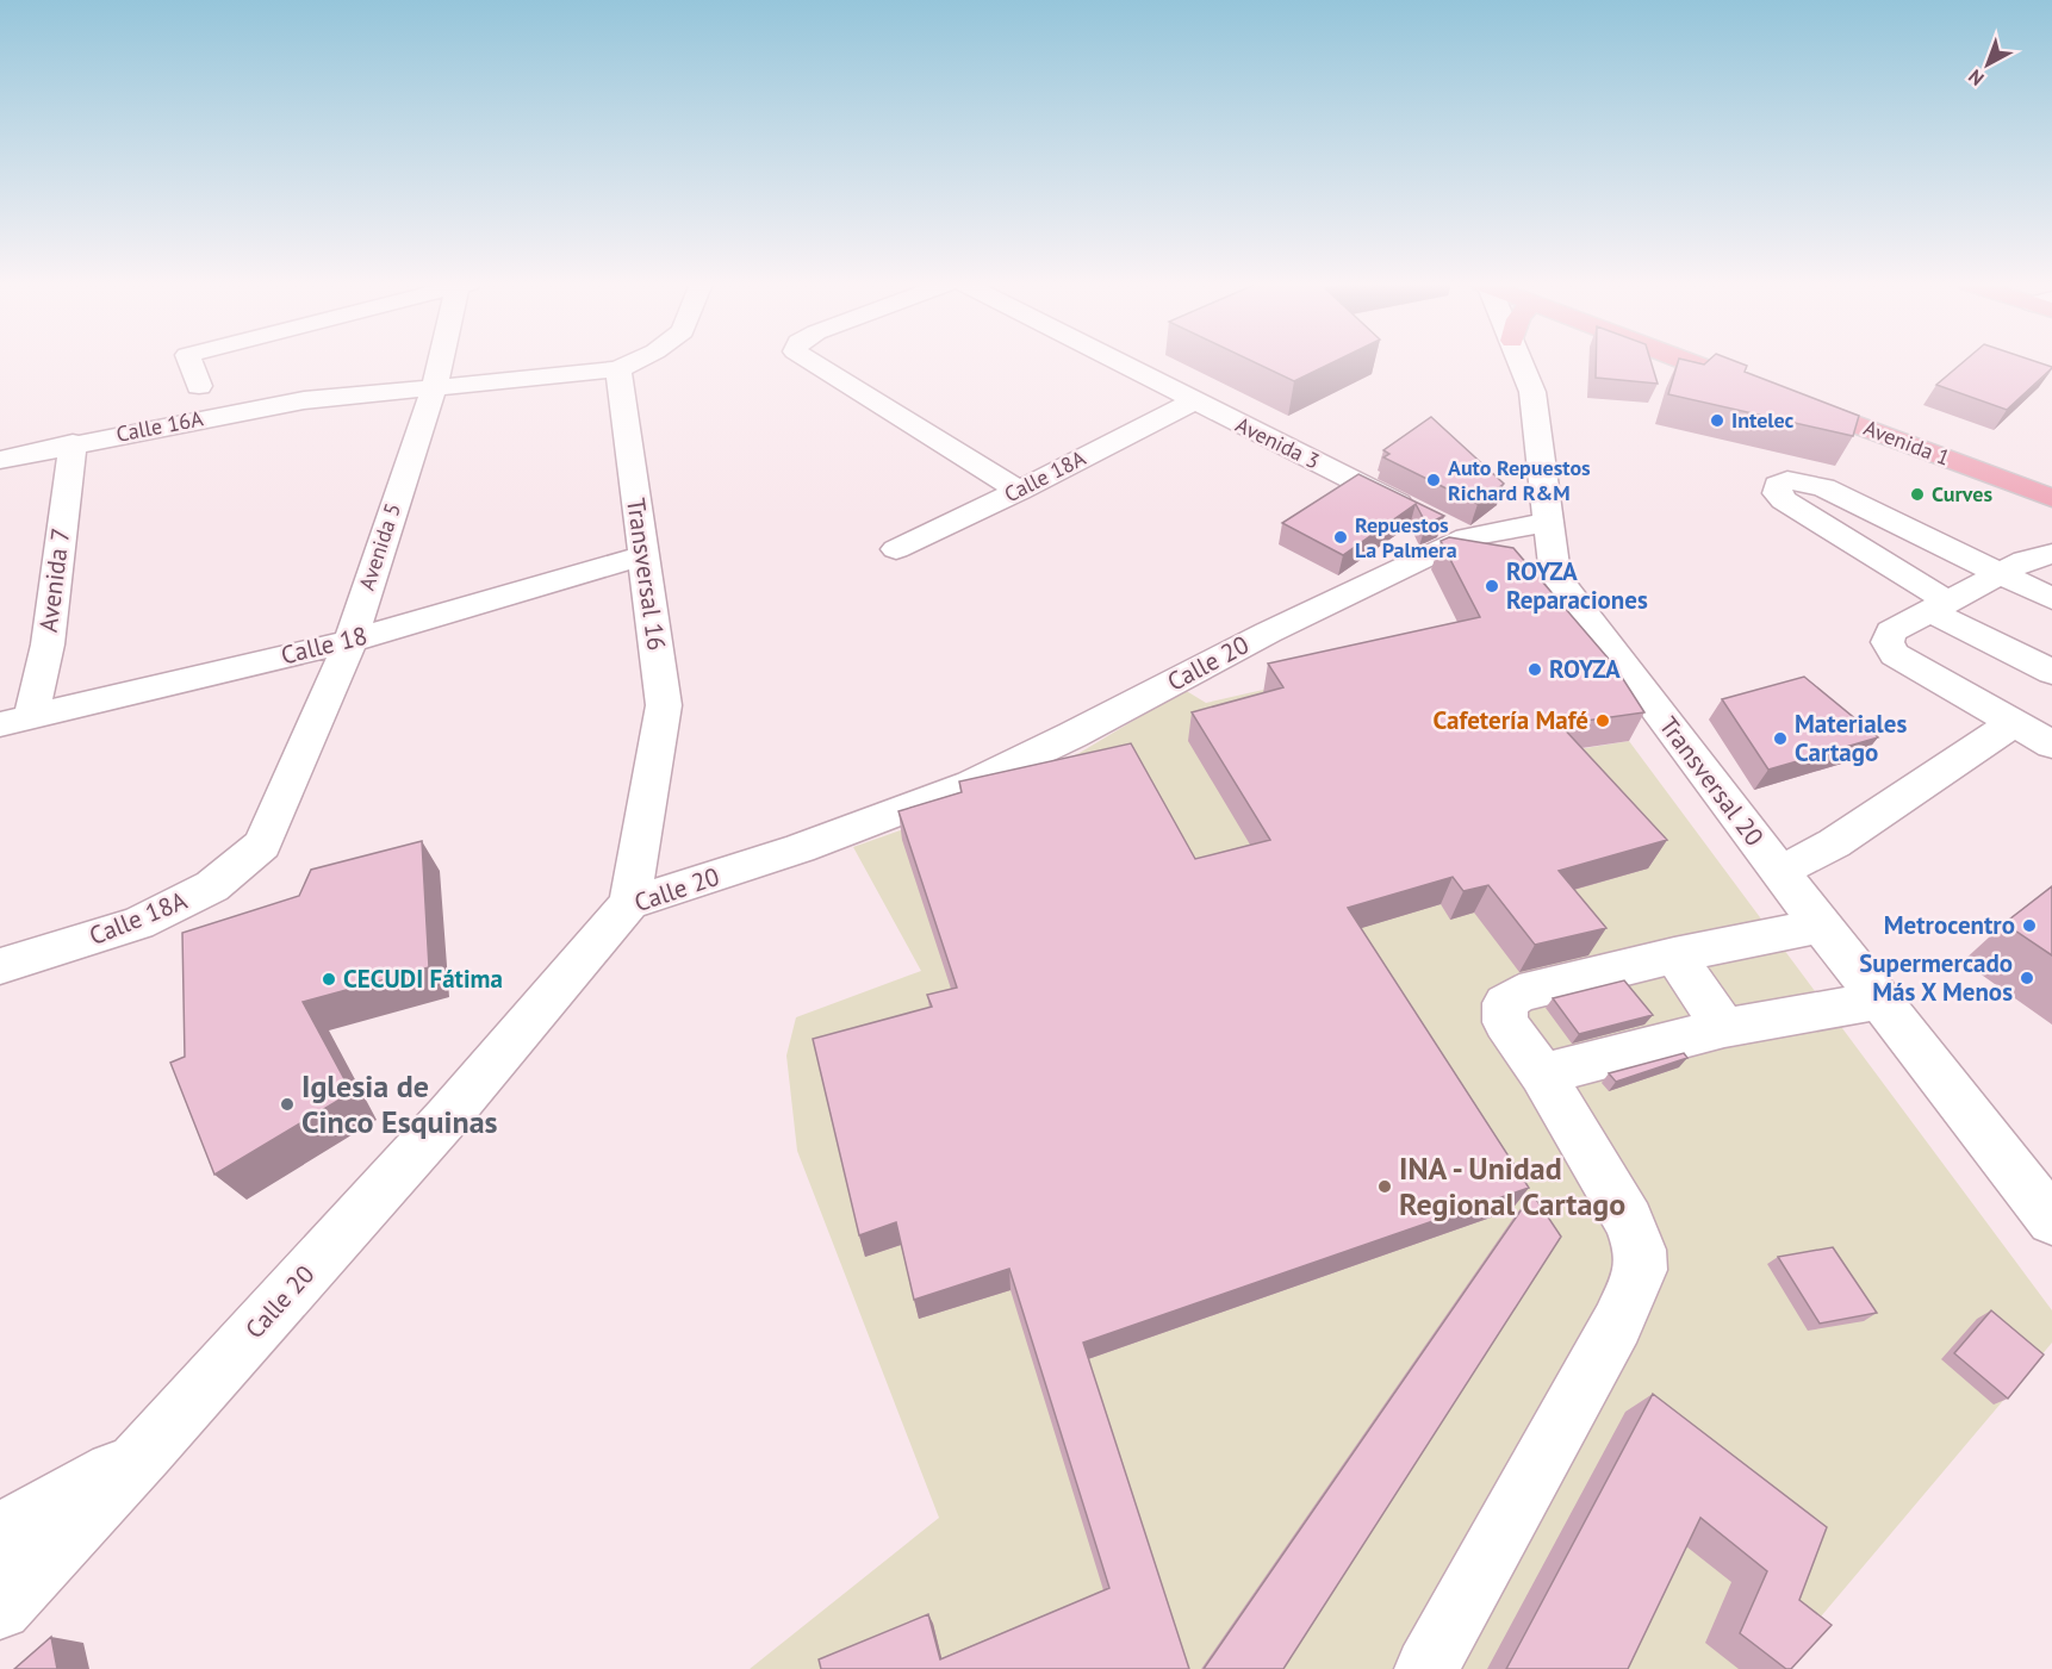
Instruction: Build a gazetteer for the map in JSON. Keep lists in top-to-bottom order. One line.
{"streets":{"main road":["Avenida 1"],"street":["Calle 16A","Avenida 3","Calle 18A","Avenida 5","Transversal 16","Avenida 7","Calle 18","Calle 20","Transversal 20"]},"crossings":[["Calle 16A","Avenida 5"],["Calle 16A","Transversal 16"],["Calle 16A","Avenida 7"],["Avenida 3","Calle 18A"],["Calle 18A","Avenida 5"],["Avenida 5","Calle 18"],["Transversal 16","Calle 18"],["Transversal 16","Calle 20"],["Avenida 7","Calle 18"],["Calle 20","Transversal 20"]],"places":["Intelec","Auto Repuestos Richard R&M","Curves","Repuestos La Palmera","ROYZA Reparaciones","ROYZA","Cafetería Mafé","Materiales Cartago","Metrocentro","Supermercado Más X Menos","CECUDI Fátima","Iglesia de Cinco Esquinas","INA - Unidad Regional Cartago"],"north":"bottom left"}
